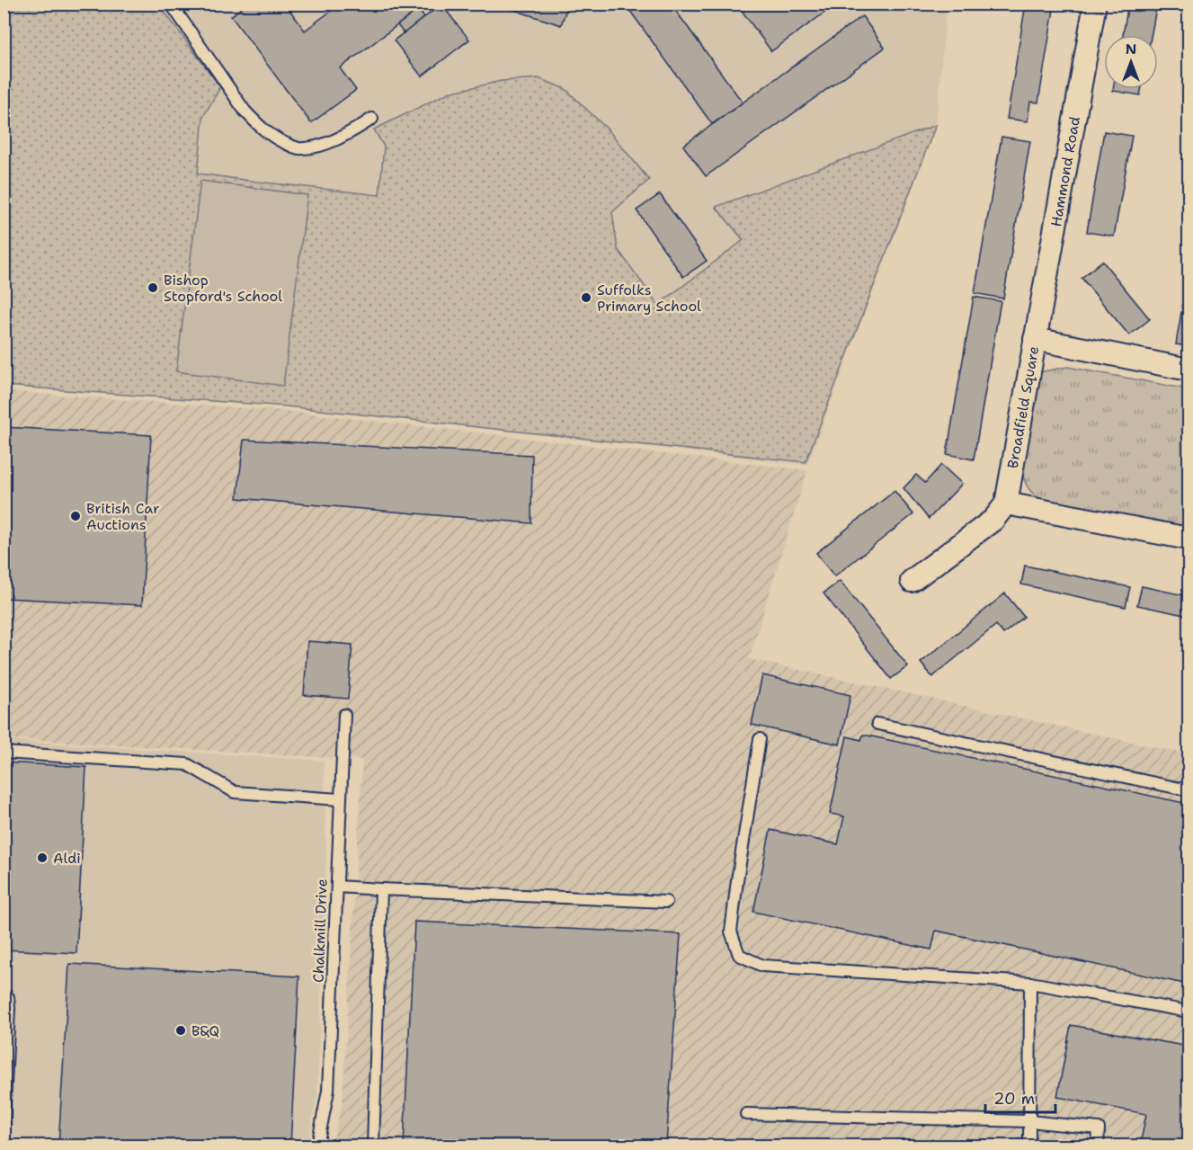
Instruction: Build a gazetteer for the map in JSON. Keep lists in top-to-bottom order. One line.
{"streets":{"street":["Hammond Road","Broadfield Square"],"lane":["Chalkmill Drive"]},"crossings":[["Hammond Road","Broadfield Square"]],"places":["Bishop Stopford's School","Suffolks Primary School","British Car Auctions","Aldi","B&Q"],"scale_bar":"20 m","north":"top"}
